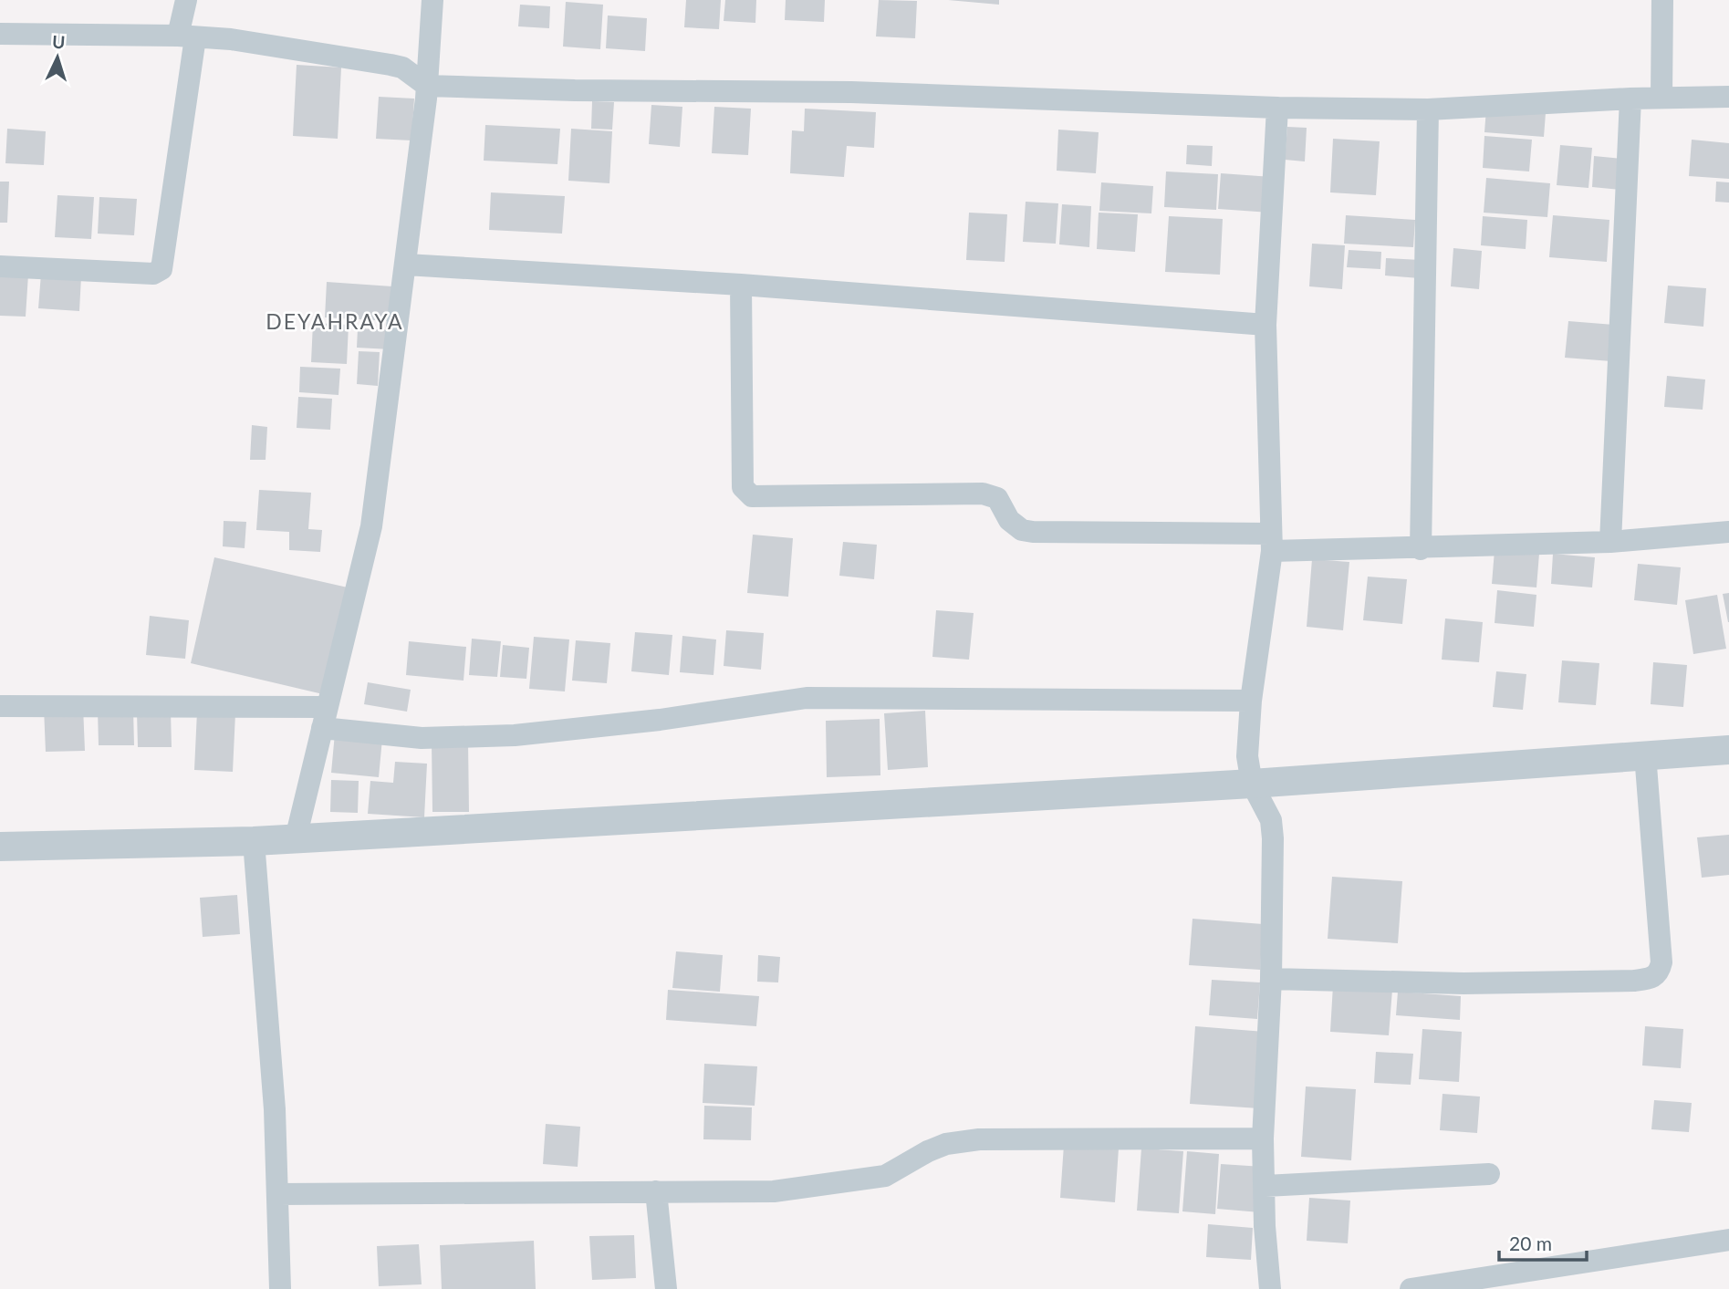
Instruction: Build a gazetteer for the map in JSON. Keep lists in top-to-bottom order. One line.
{"districts":["DEYAHRAYA"],"scale_bar":"20 m","north":"top"}
